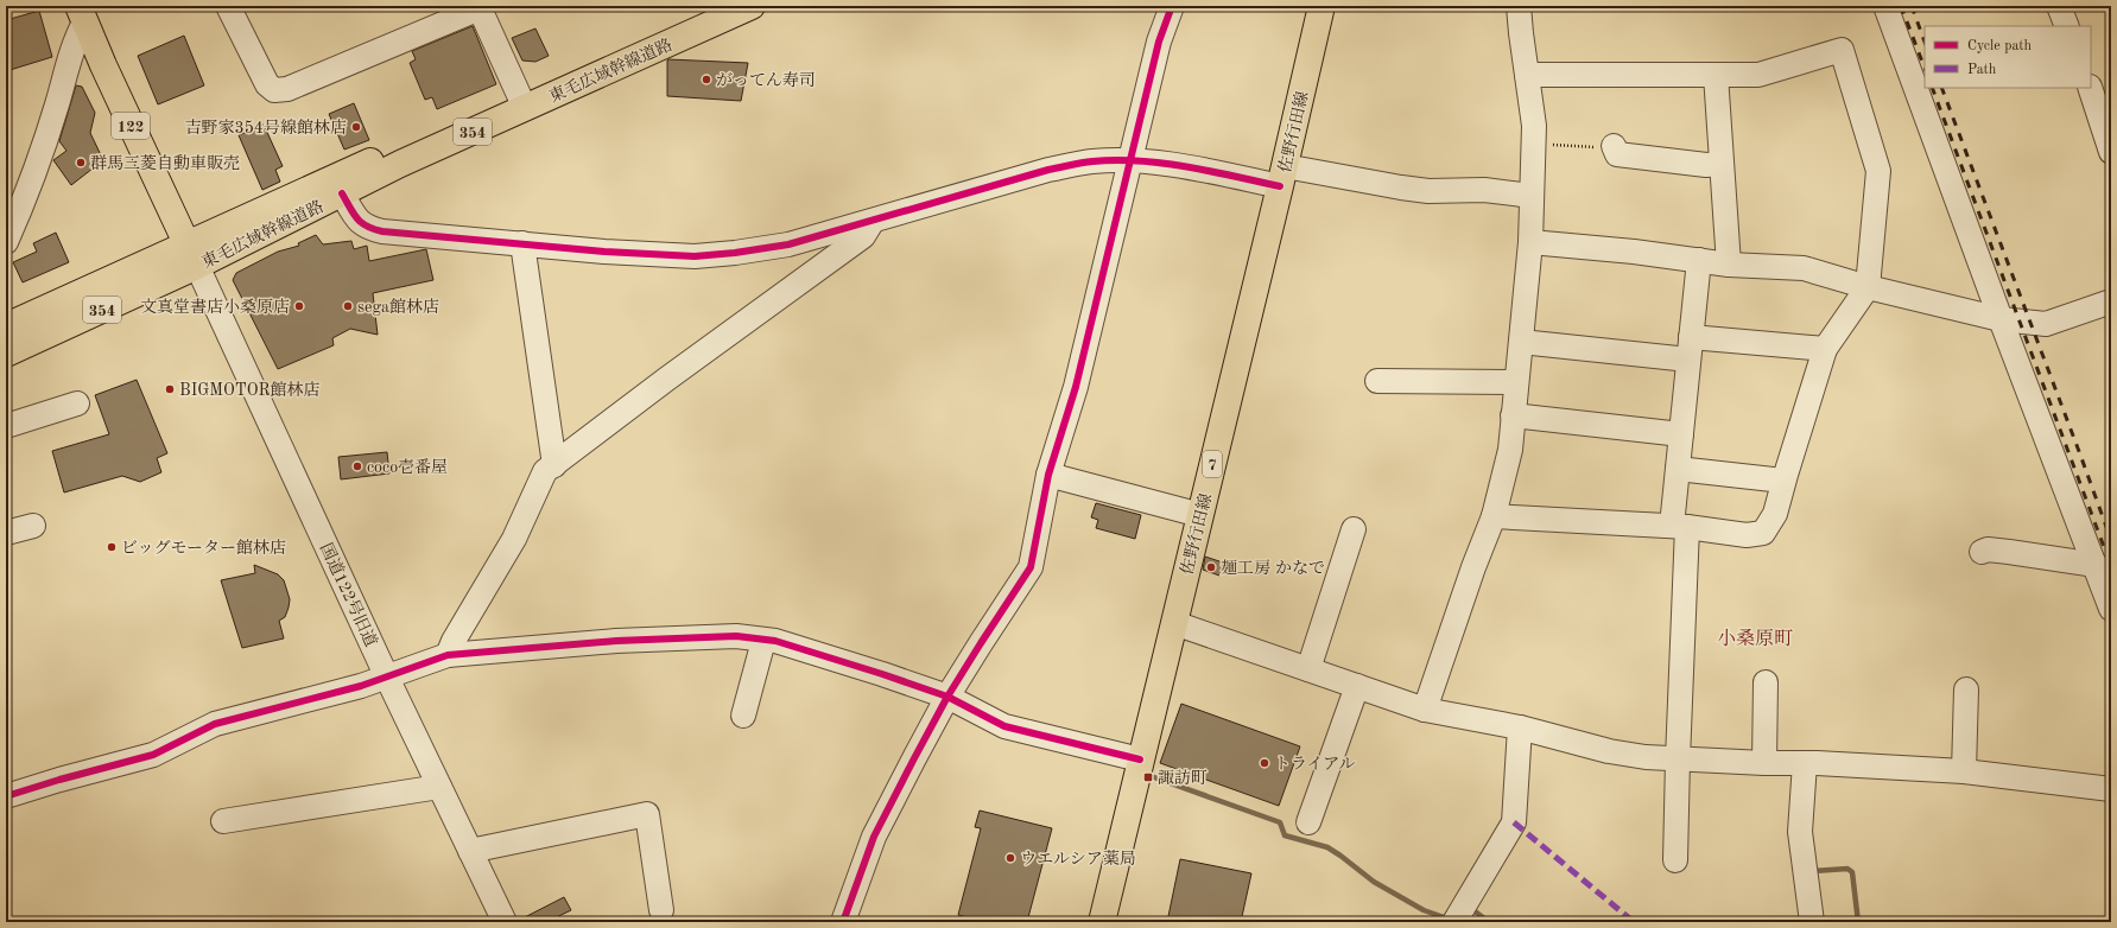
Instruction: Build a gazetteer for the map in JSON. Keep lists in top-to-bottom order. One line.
{"streets":{"main road":["東毛広域幹線道路","122","354","佐野行田線","7"],"street":["国道122号旧道"]},"crossings":[["東毛広域幹線道路","122"],["東毛広域幹線道路","国道122号旧道"],["122","国道122号旧道"]],"districts":["小桑原町"],"places":{"other":["がってん寿司","吉野家354号線館林店","群馬三菱自動車販売","文真堂書店小桑原店","sega館林店","BIGMOTOR館林店","coco壱番屋","ビッグモーター館林店","麺工房 かなで","トライアル","ウエルシア薬局"],"transit":["諏訪町"]},"legend":["Cycle path","Path"]}
